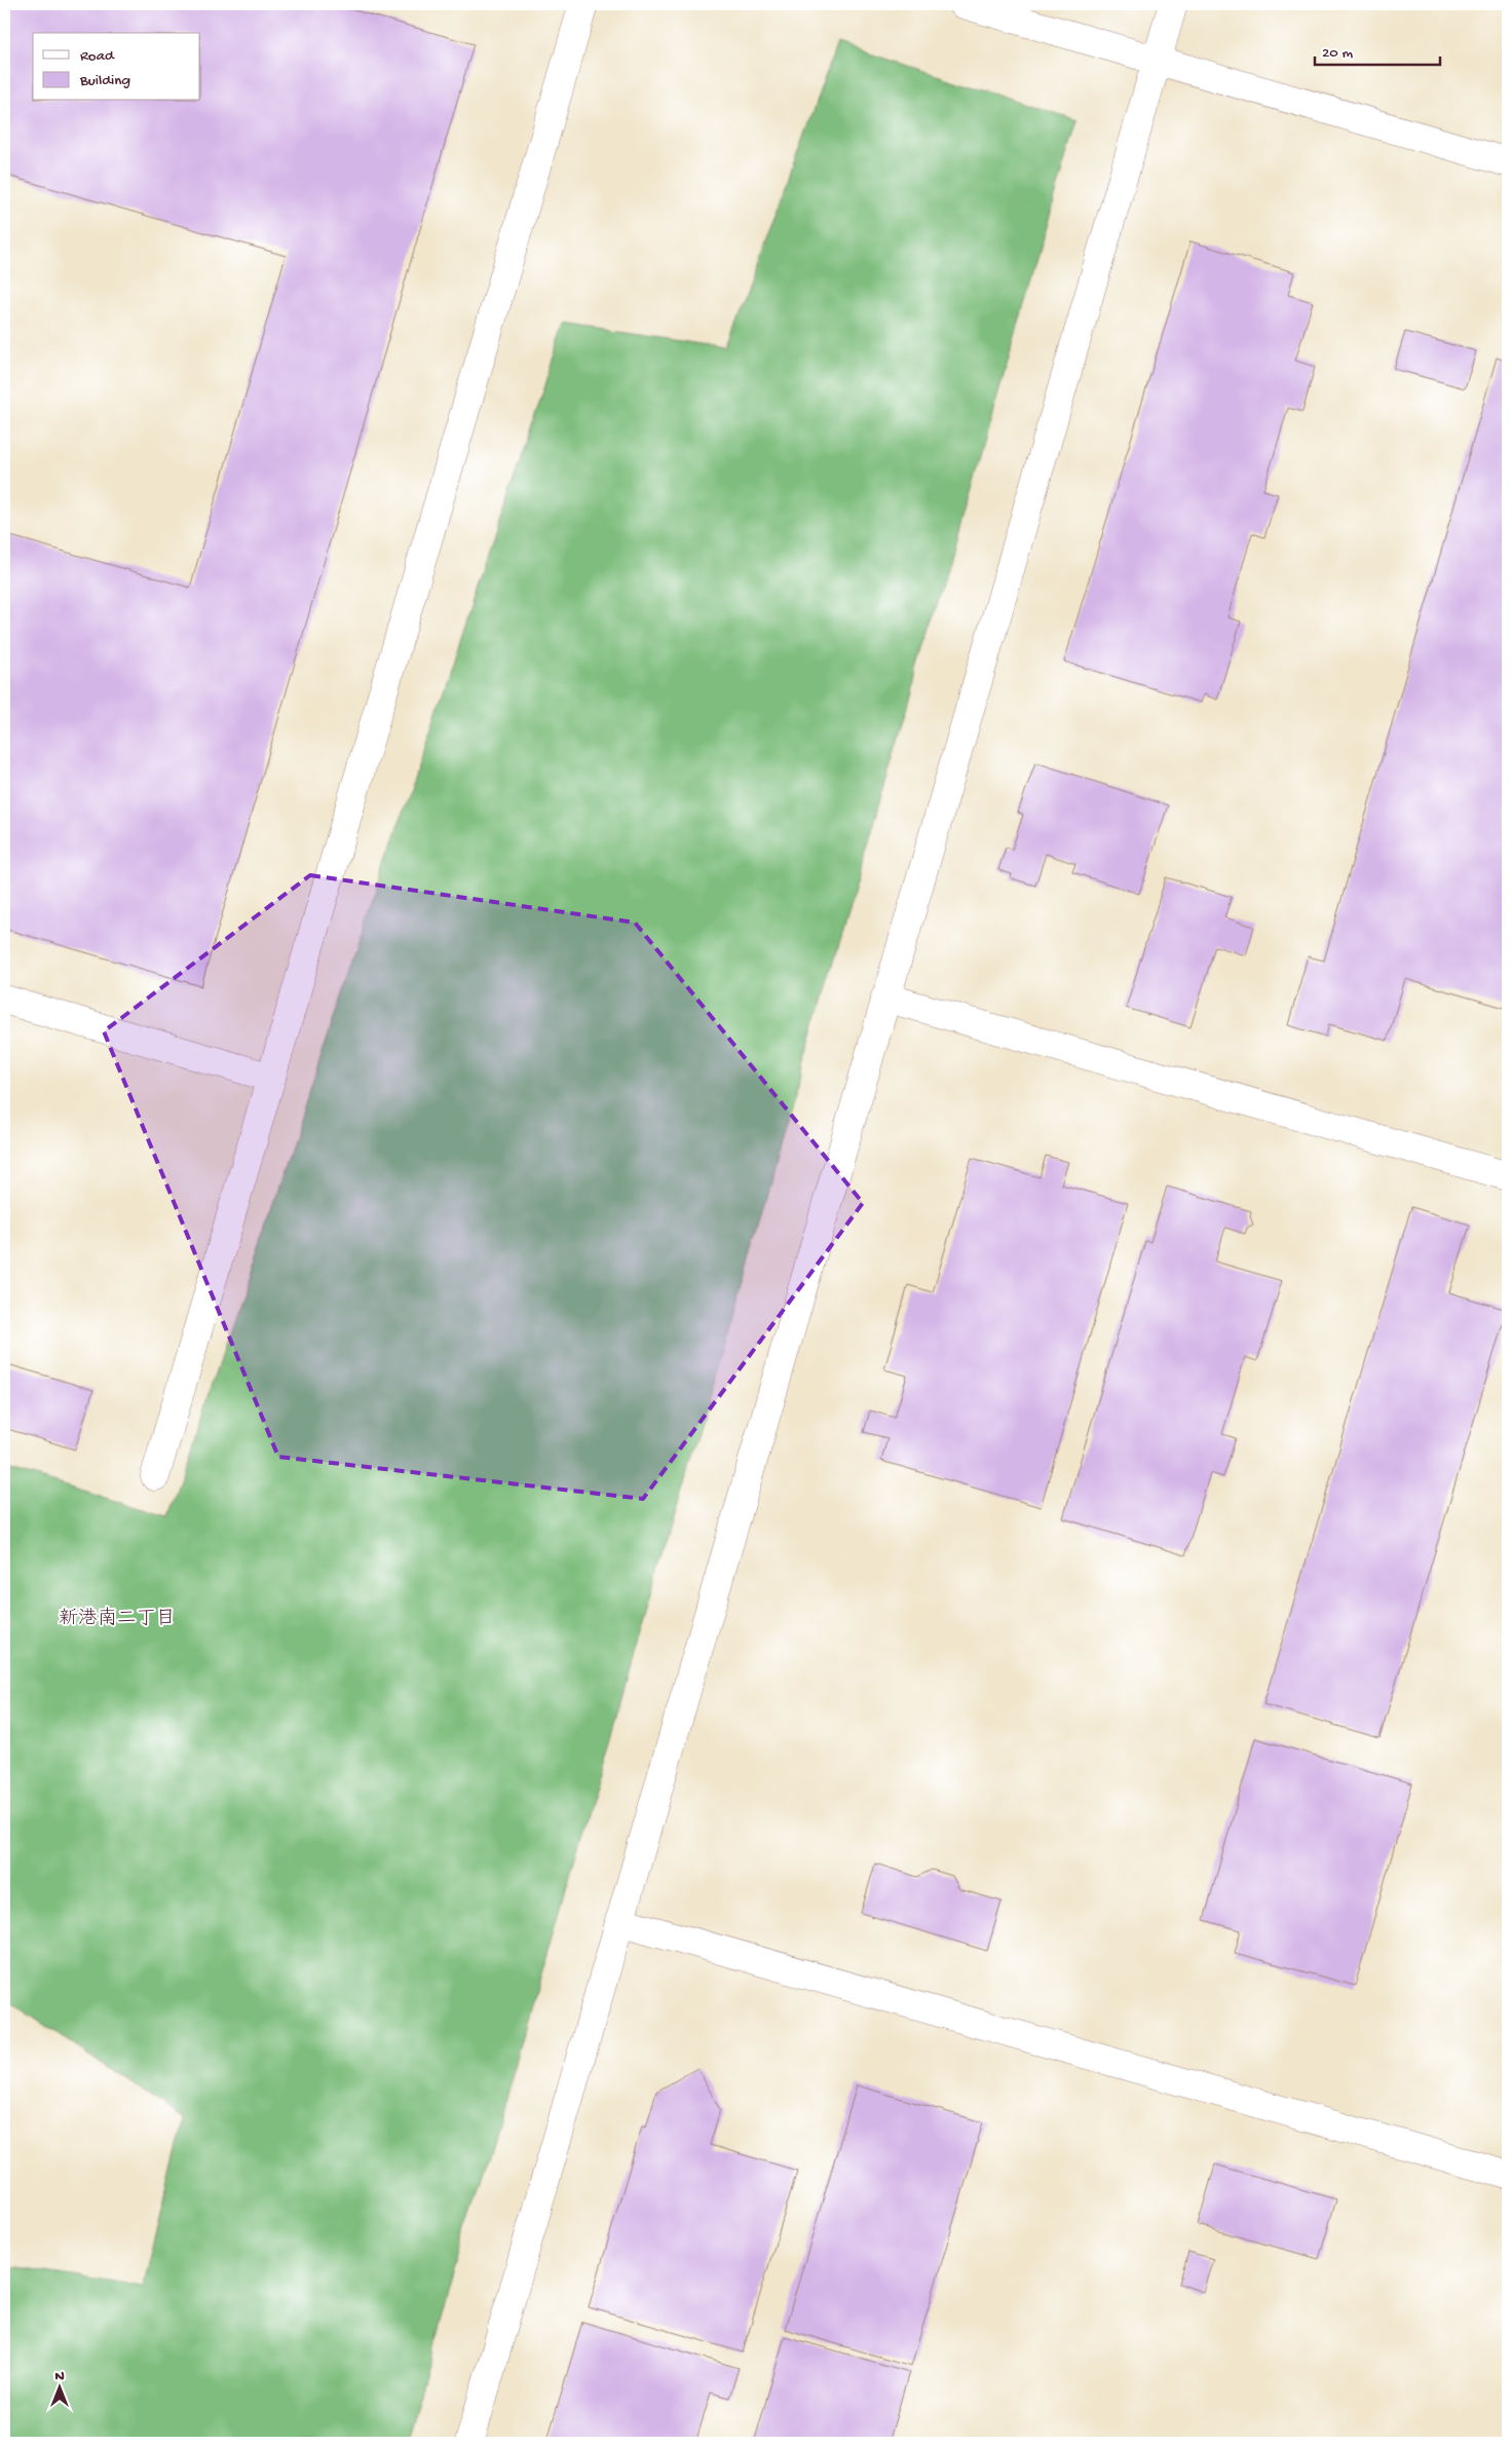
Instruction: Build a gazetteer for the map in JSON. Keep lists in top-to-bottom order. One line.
{"districts":["新港南二丁目"],"legend":["Road","Building"],"scale_bar":"20 m","north":"top"}
